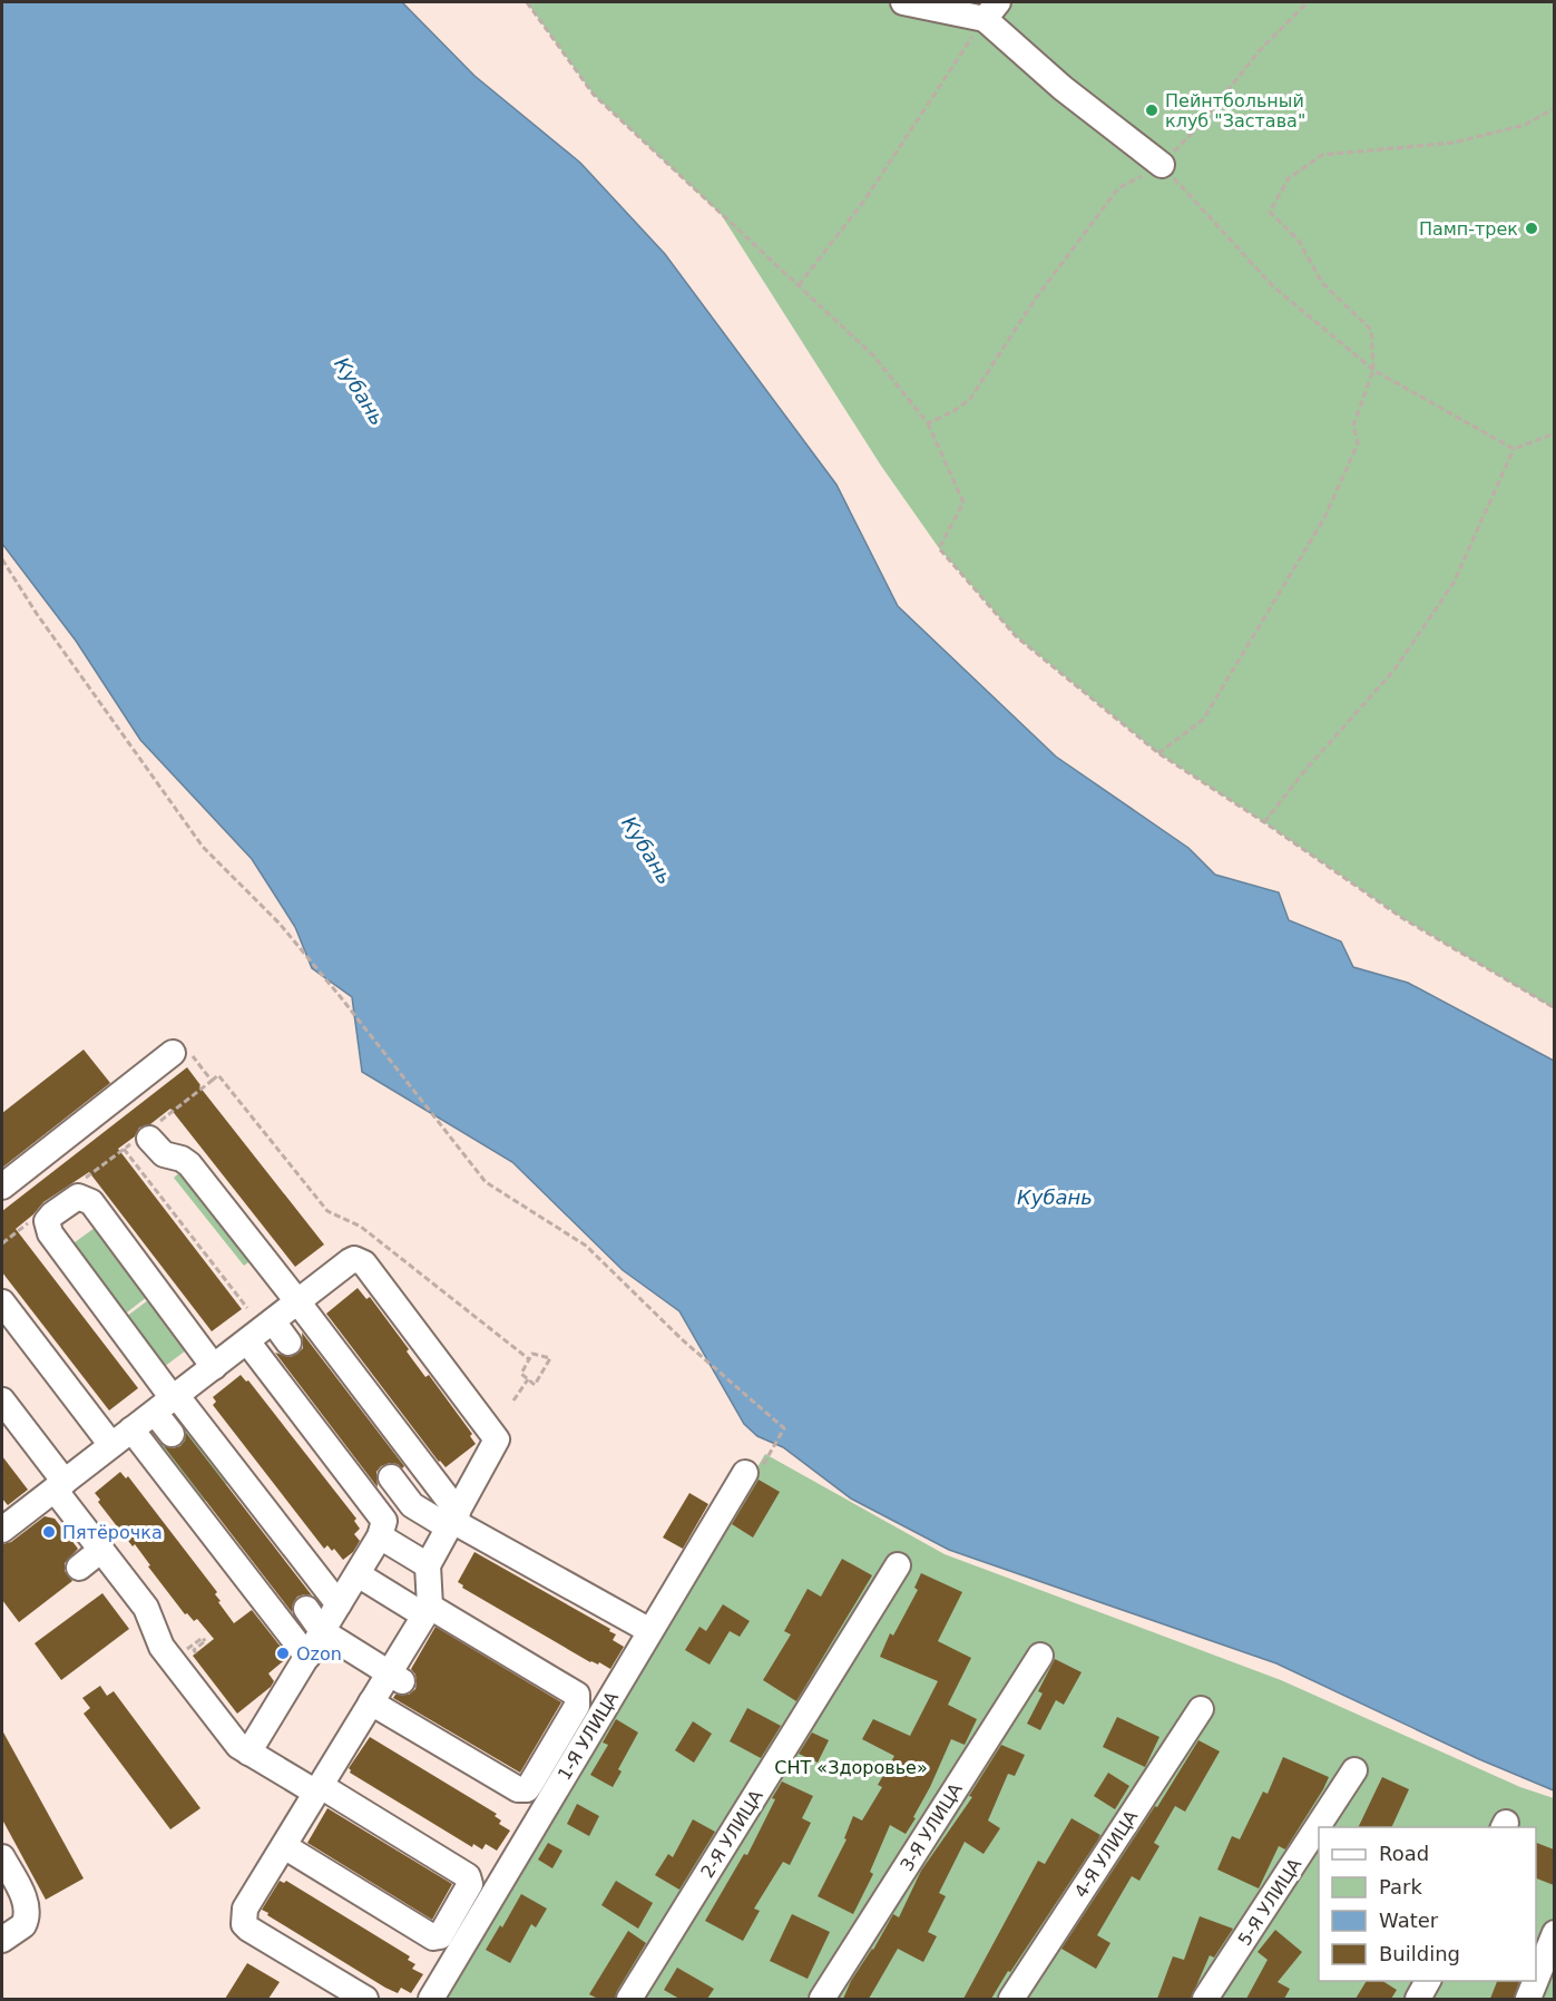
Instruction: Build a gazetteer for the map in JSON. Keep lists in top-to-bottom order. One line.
{"streets":{"street":["1-Я УЛИЦА","3-Я УЛИЦА","2-Я УЛИЦА","4-Я УЛИЦА","5-Я УЛИЦА"]},"water":["Кубань"],"parks":["СНТ «Здоровье»"],"places":["Пейнтбольный клуб \"Застава\"","Памп-трек","Пятёрочка","Ozon"],"legend":["Road","Park","Water","Building"]}
